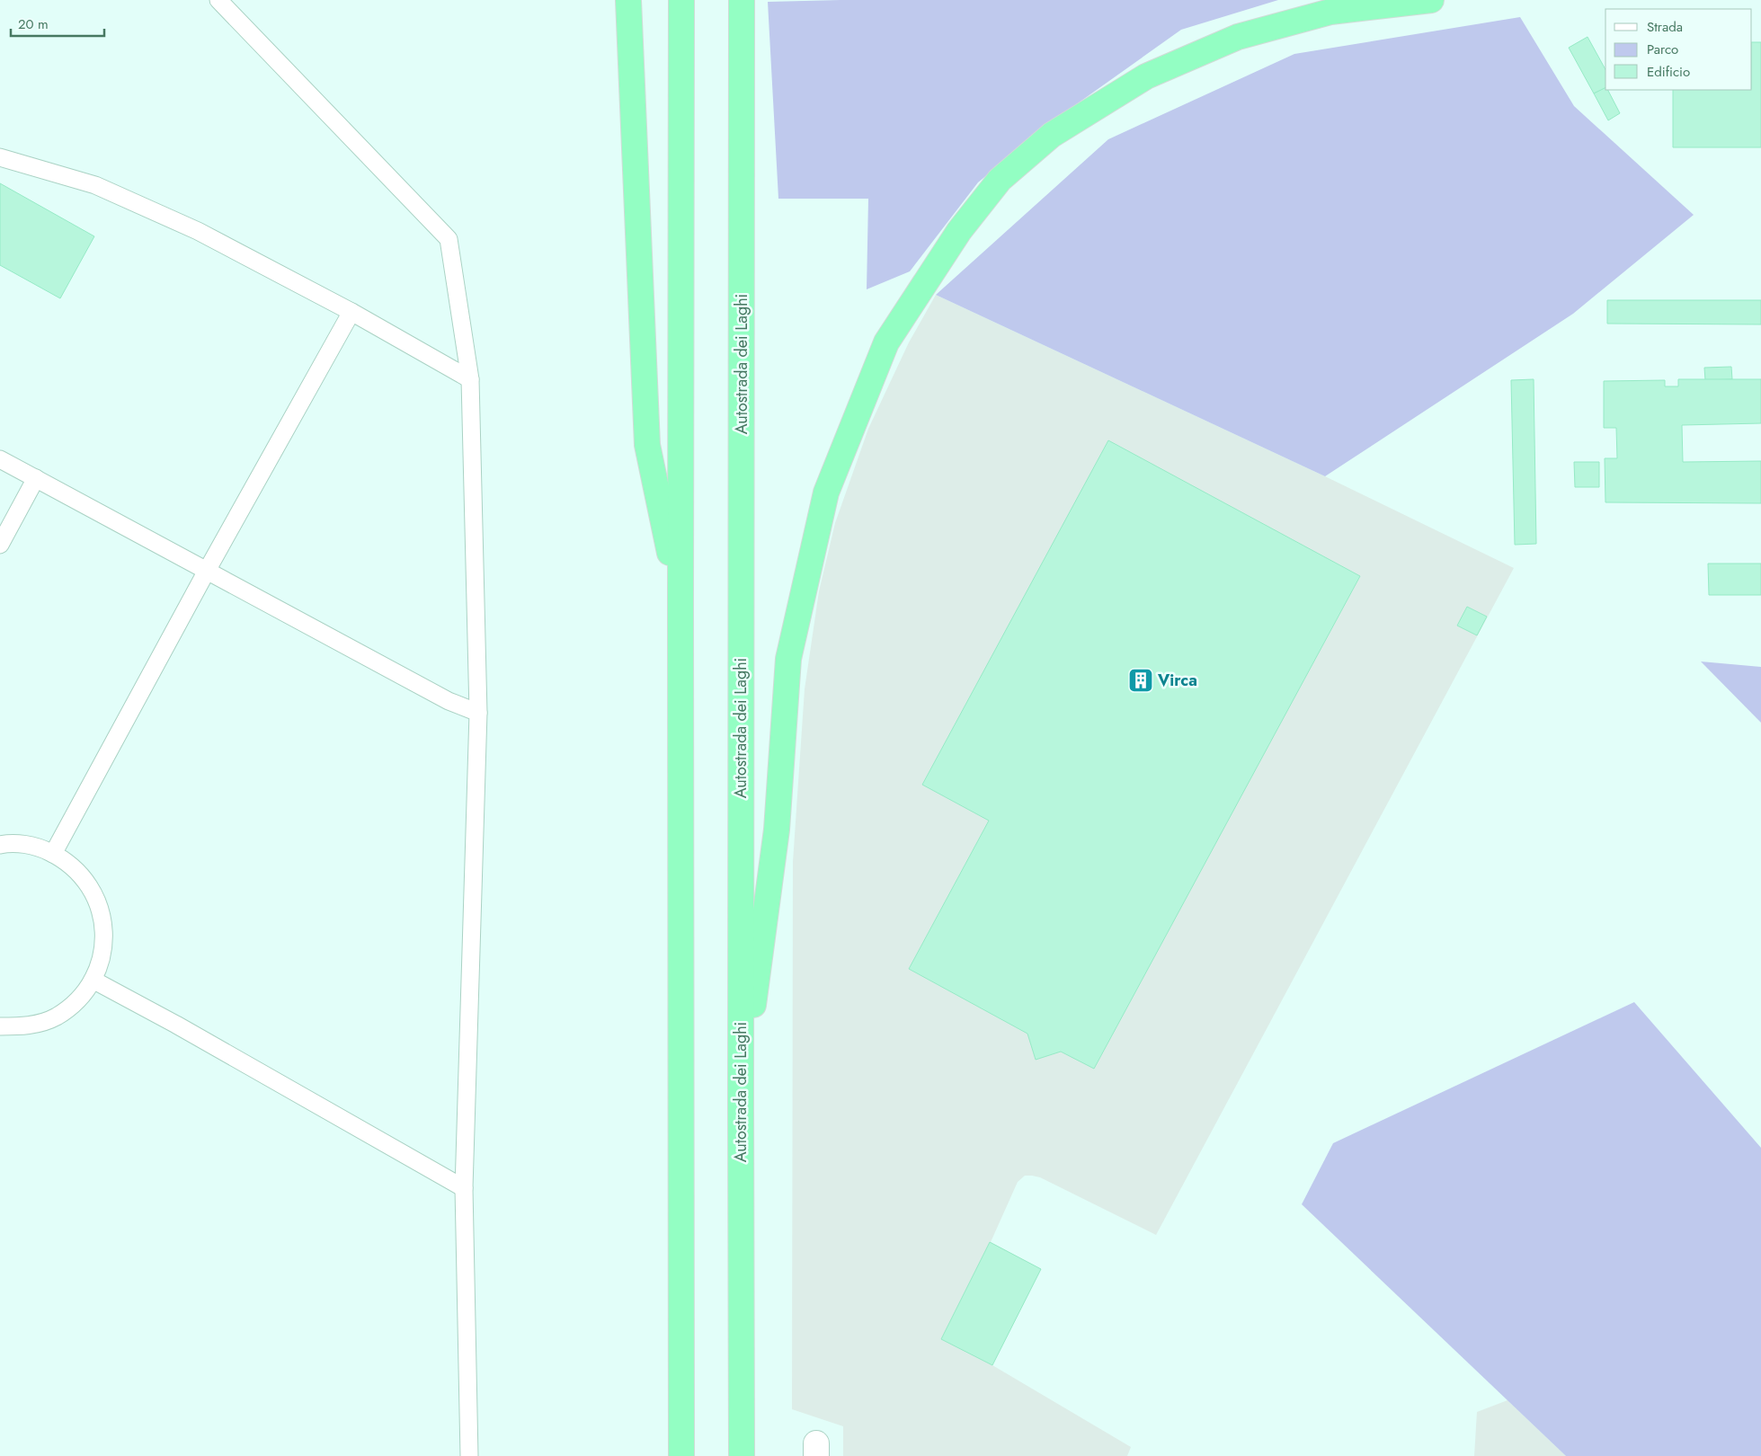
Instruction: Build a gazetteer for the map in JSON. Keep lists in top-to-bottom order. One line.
{"streets":{"highway":["Autostrada dei Laghi"]},"places":{"building":["Virca"]},"legend":["Strada","Parco","Edificio"],"scale_bar":"20 m"}
